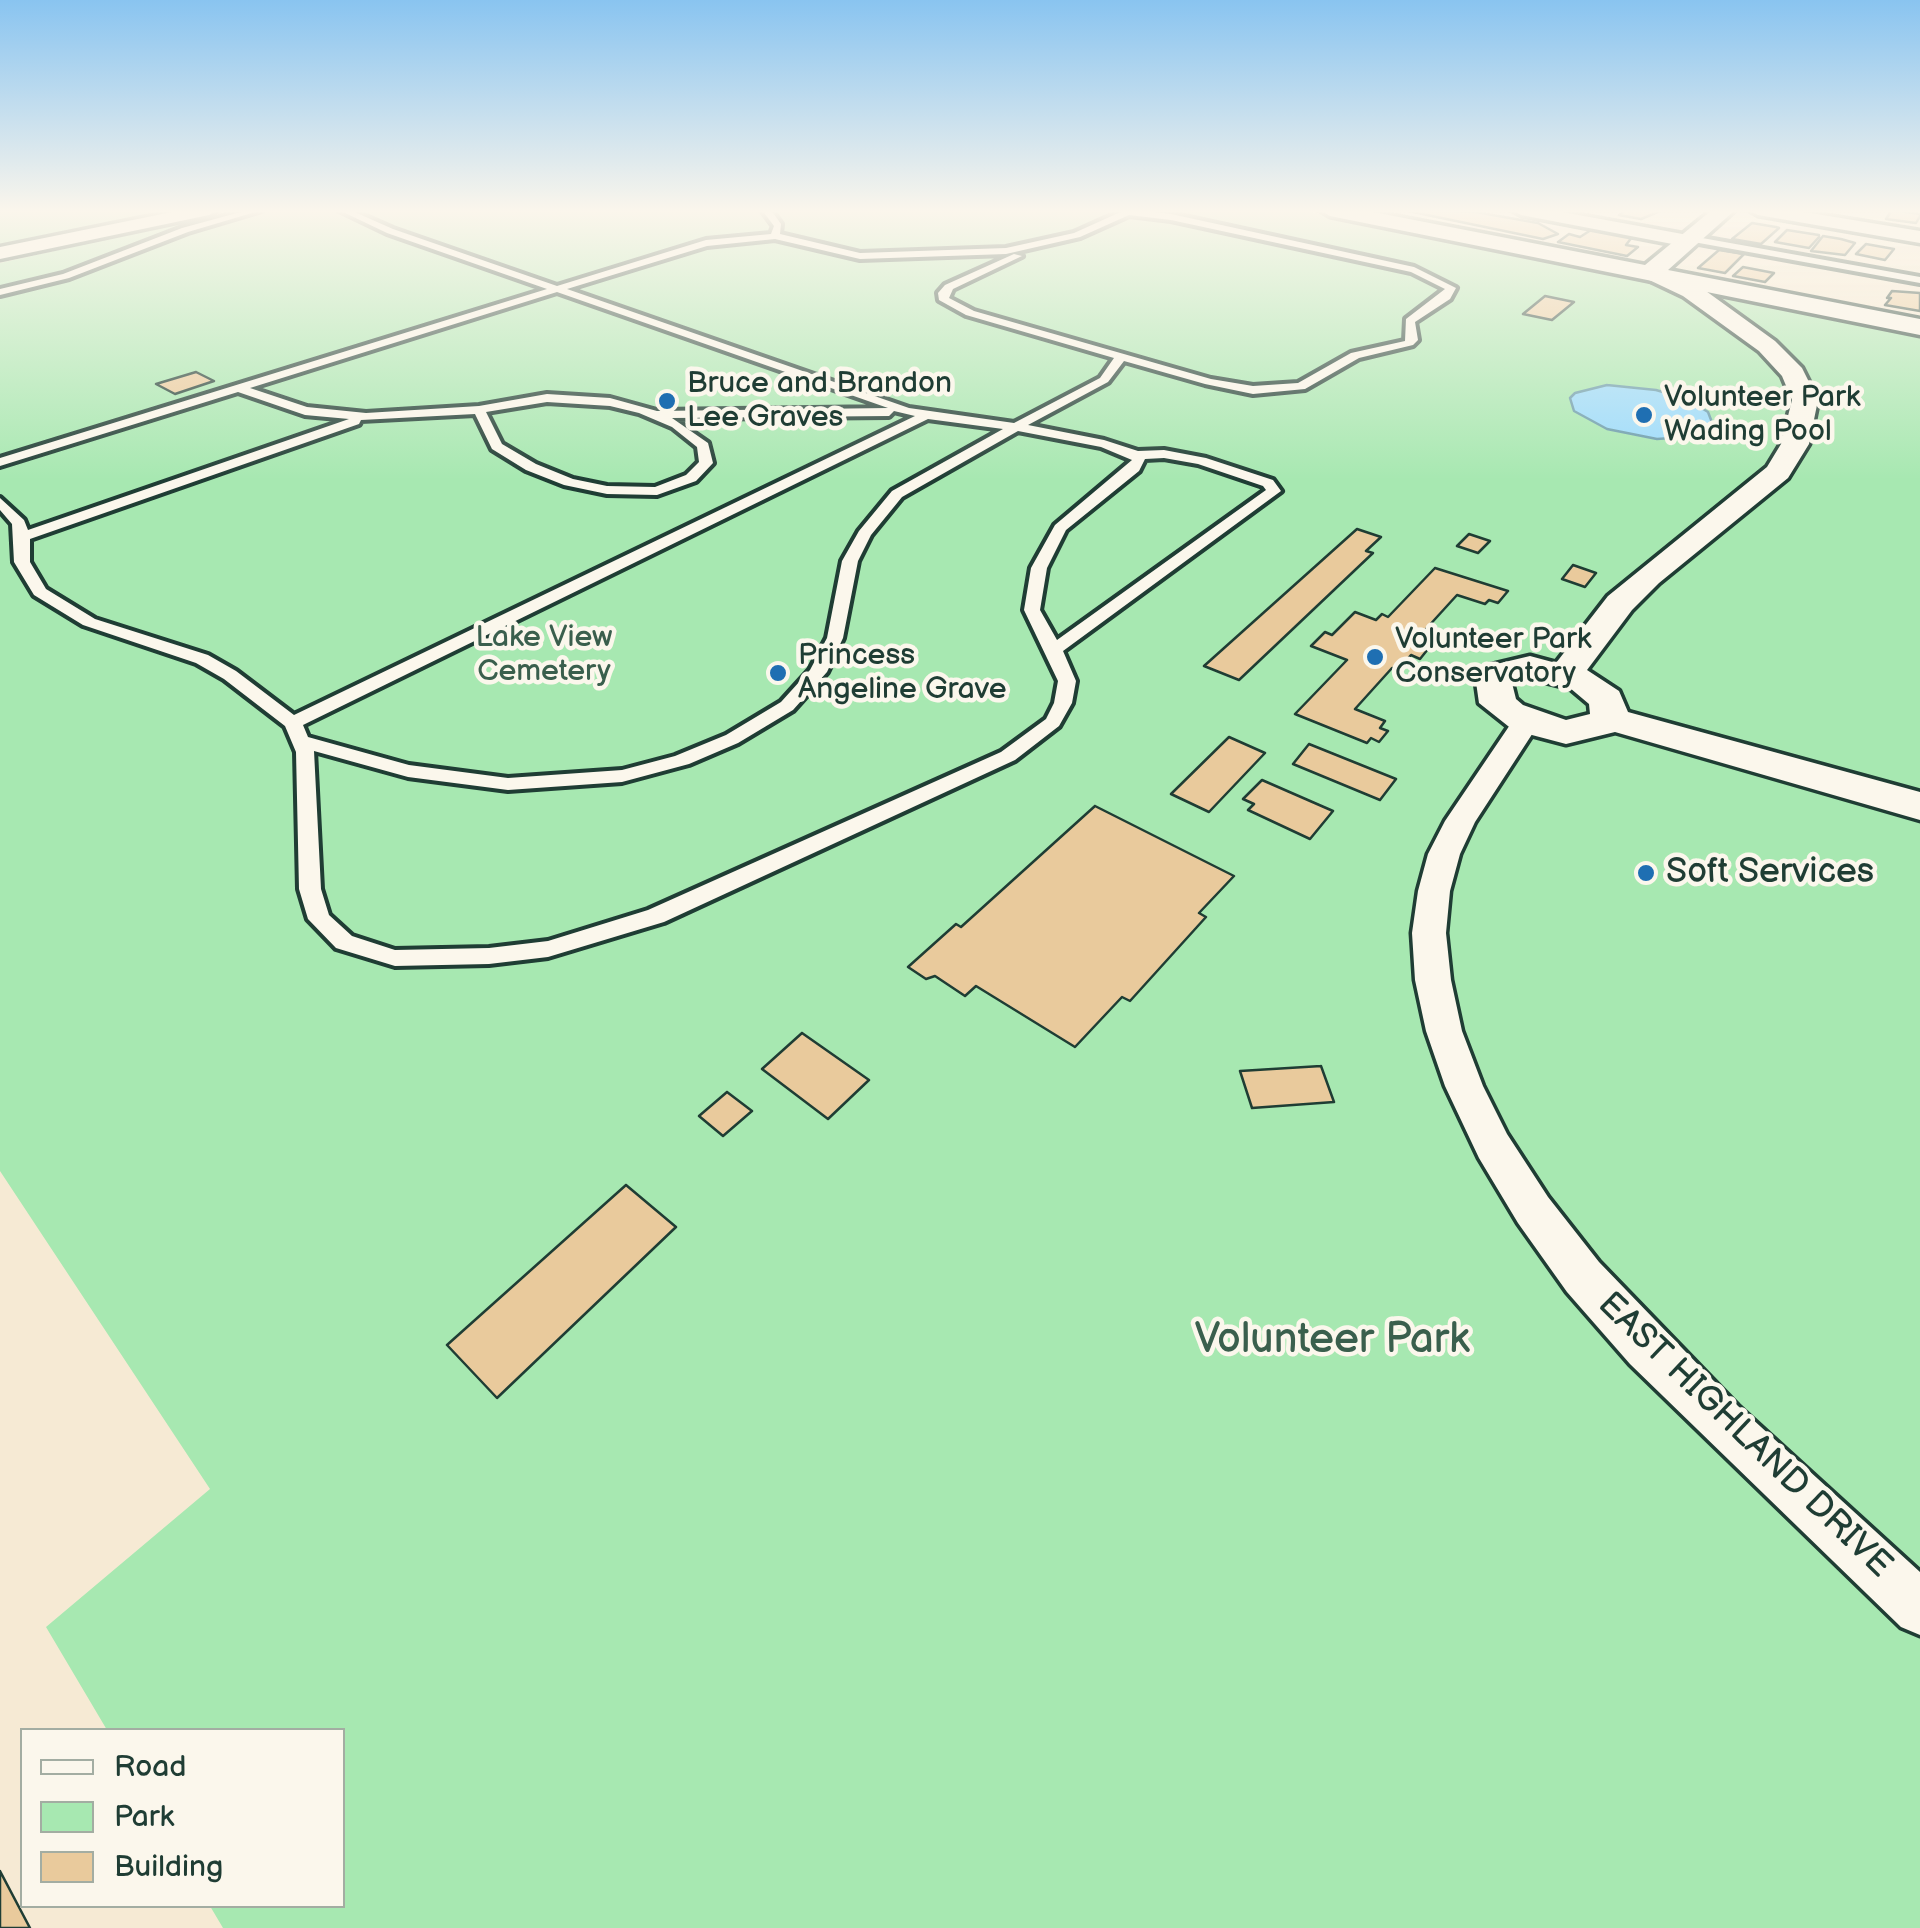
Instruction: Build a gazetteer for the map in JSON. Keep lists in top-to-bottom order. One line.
{"streets":{"street":["EAST HIGHLAND DRIVE"]},"parks":["Lake View Cemetery","Volunteer Park"],"places":["Bruce and Brandon Lee Graves","Volunteer Park Wading Pool","Volunteer Park Conservatory","Princess Angeline Grave","Soft Services"],"legend":["Road","Park","Building"]}
